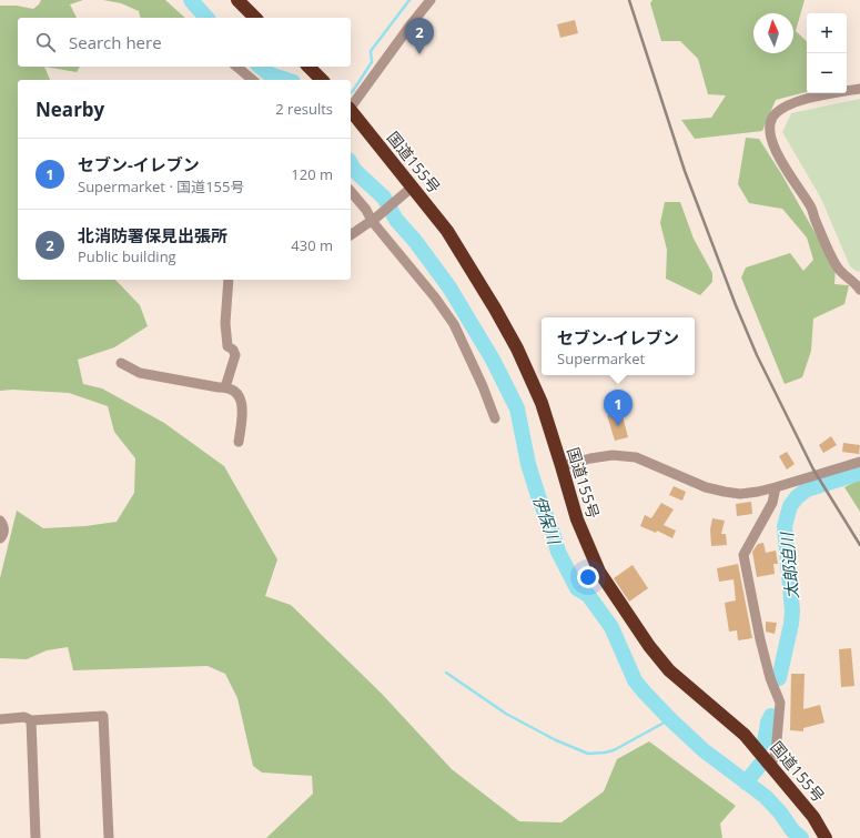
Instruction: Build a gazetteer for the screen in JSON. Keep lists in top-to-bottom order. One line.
{"streets":{"highway":["国道155号"]},"water":["伊保川","太郎迫川"],"north":"top","page":{"map_buttons":["+","−"],"pins":["2","1"],"search":"Search here","heading":["Nearby","2 results"],"list":[{"mark":"1","name":"セブン-イレブン","note":"Supermarket · 国道155号","value":"120 m"},{"mark":"2","name":"北消防署保見出張所","note":"Public building","value":"430 m"}],"popup":["セブン-イレブン","Supermarket"]}}
